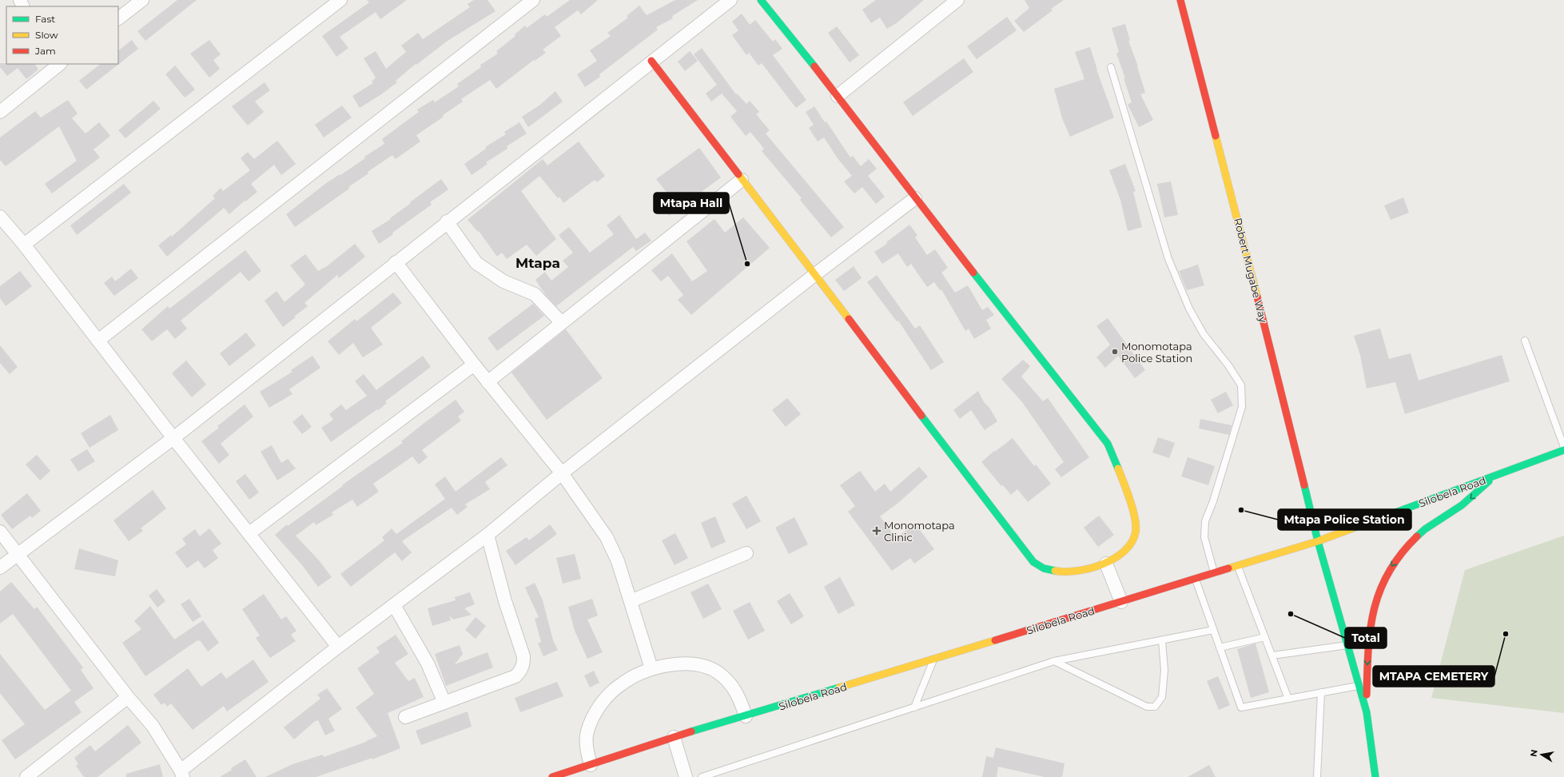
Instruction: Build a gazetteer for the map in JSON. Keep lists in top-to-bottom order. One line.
{"streets":{"street":["Robert Mugabe Way","Silobela Road"]},"crossings":[["Robert Mugabe Way","Silobela Road"]],"districts":["Mtapa"],"places":{"other":["Mtapa Hall","Monomotapa Police Station","Mtapa Police Station","Total","MTAPA CEMETERY"],"health":["Monomotapa Clinic"]},"legend":["Fast","Slow","Jam"],"north":"left"}
